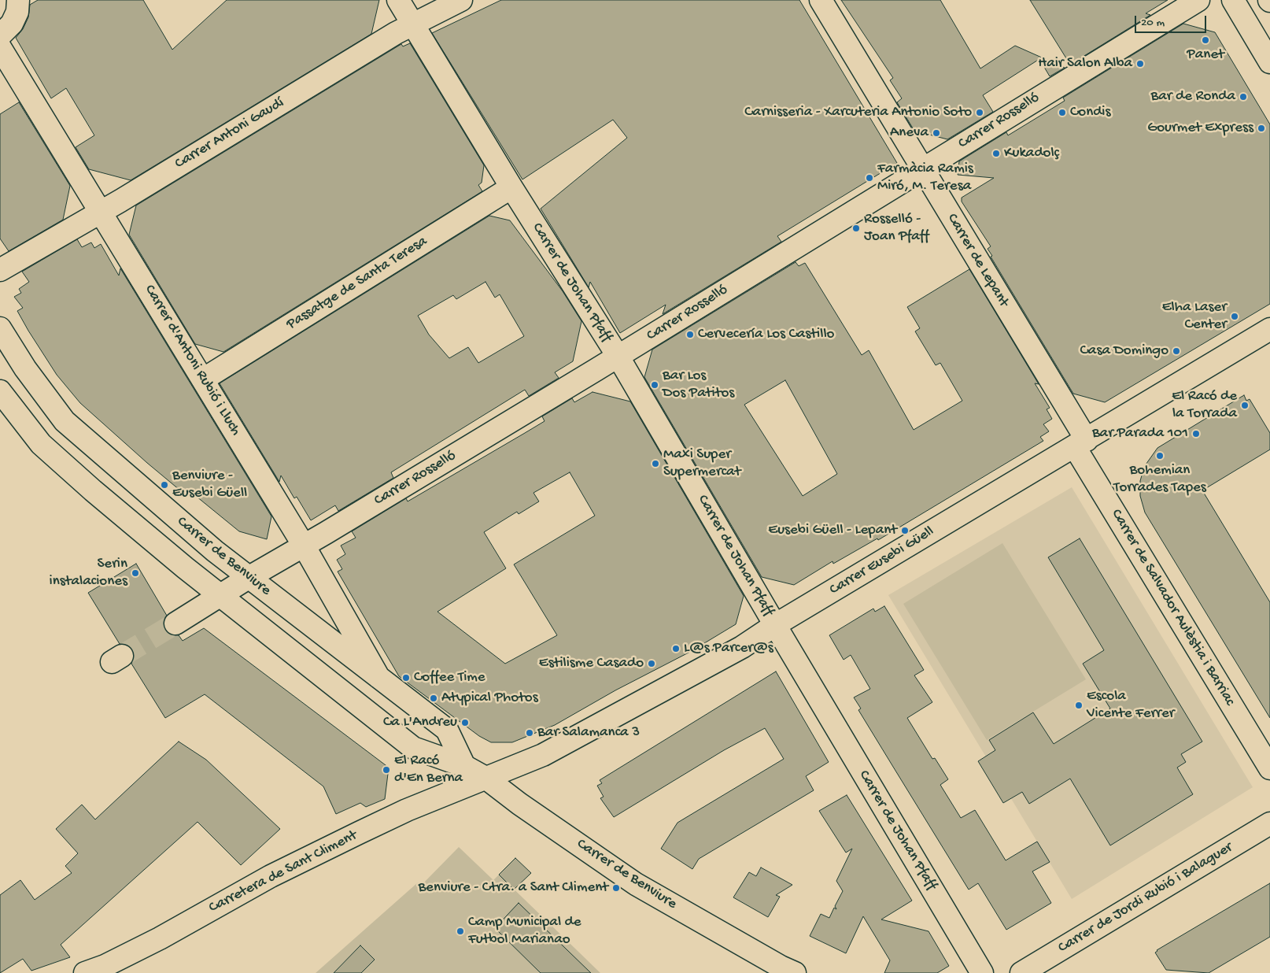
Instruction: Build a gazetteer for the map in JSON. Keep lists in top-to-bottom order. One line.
{"streets":{"street":["Carrer Rosselló","Carrer Antoni Gaudí","Carrer de Lepant","Carrer de Johan Pfaff","Passatge de Santa Teresa","Carrer d'Antoni Rubió i Lluch","Carrer de Benviure","Carrer Eusebi Güell","Carrer de Salvador Aulèstia i Barriac","Carretera de Sant Climent","Carrer de Jordi Rubió i Balaguer"]},"crossings":[["Carrer Rosselló","Carrer de Lepant"],["Carrer Rosselló","Carrer de Johan Pfaff"],["Carrer Rosselló","Carrer d'Antoni Rubió i Lluch"],["Carrer Rosselló","Carrer de Benviure"],["Carrer Antoni Gaudí","Carrer de Johan Pfaff"],["Carrer Antoni Gaudí","Carrer d'Antoni Rubió i Lluch"],["Carrer de Lepant","Carrer Eusebi Güell"],["Carrer de Lepant","Carrer de Salvador Aulèstia i Barriac"],["Carrer de Johan Pfaff","Passatge de Santa Teresa"],["Carrer de Johan Pfaff","Carrer Eusebi Güell"],["Passatge de Santa Teresa","Carrer d'Antoni Rubió i Lluch"],["Carrer d'Antoni Rubió i Lluch","Carrer de Benviure"],["Carrer de Benviure","Carrer Eusebi Güell"],["Carrer de Benviure","Carretera de Sant Climent"],["Carrer Eusebi Güell","Carrer de Salvador Aulèstia i Barriac"],["Carrer Eusebi Güell","Carretera de Sant Climent"]],"places":["Panet","Hair Salon Alba","Bar de Ronda","Carnisseria - Xarcuteria Antonio Soto","Condis","Gourmet Express","Aneva","Kukadolç","Farmàcia Ramis Miró, M. Teresa","Rosselló - Joan Pfaff","Elha Laser Center","Cervecería Los Castillo","Casa Domingo","Bar Los Dos Patitos","El Racó de la Torrada","Bar Parada 101","Bohemian Torrades Tapes","Maxi Super Supermercat","Benviure - Eusebi Güell","Eusebi Güell - Lepant","Serin instalaciones","L@s Parcer@s","Estilisme Casado","Coffee Time","Atypical Photos","Escola Vicente Ferrer","Ca L'Andreu","Bar Salamanca 3","El Racó d'En Berna","Benviure - Ctra. a Sant Climent","Camp Municipal de Futbol Marianao"],"scale_bar":"20 m"}
